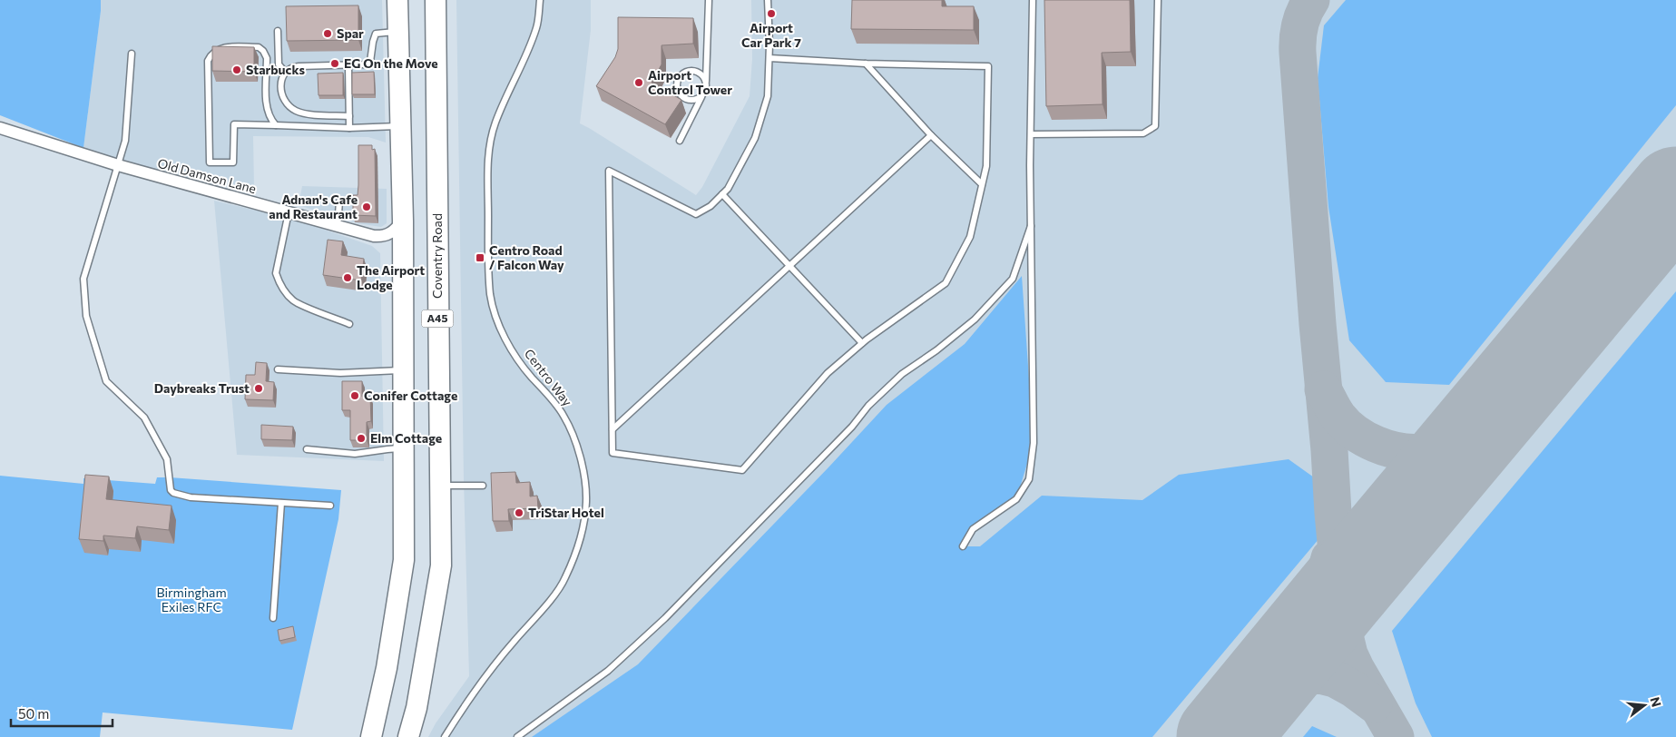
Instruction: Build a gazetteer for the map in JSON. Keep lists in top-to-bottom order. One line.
{"streets":{"highway":["Coventry Road","A45"],"street":["Old Damson Lane"],"lane":["Centro Way"]},"crossings":[["Old Damson Lane","A45"]],"parks":["Birmingham Exiles RFC"],"places":{"other":["Airport Car Park 7","Spar","EG On the Move","Starbucks","Airport Control Tower","Adnan's Cafe and Restaurant","The Airport Lodge","Daybreaks Trust","Conifer Cottage","Elm Cottage","TriStar Hotel"],"transit":["Centro Road / Falcon Way"]},"scale_bar":"50 m","north":"right"}
